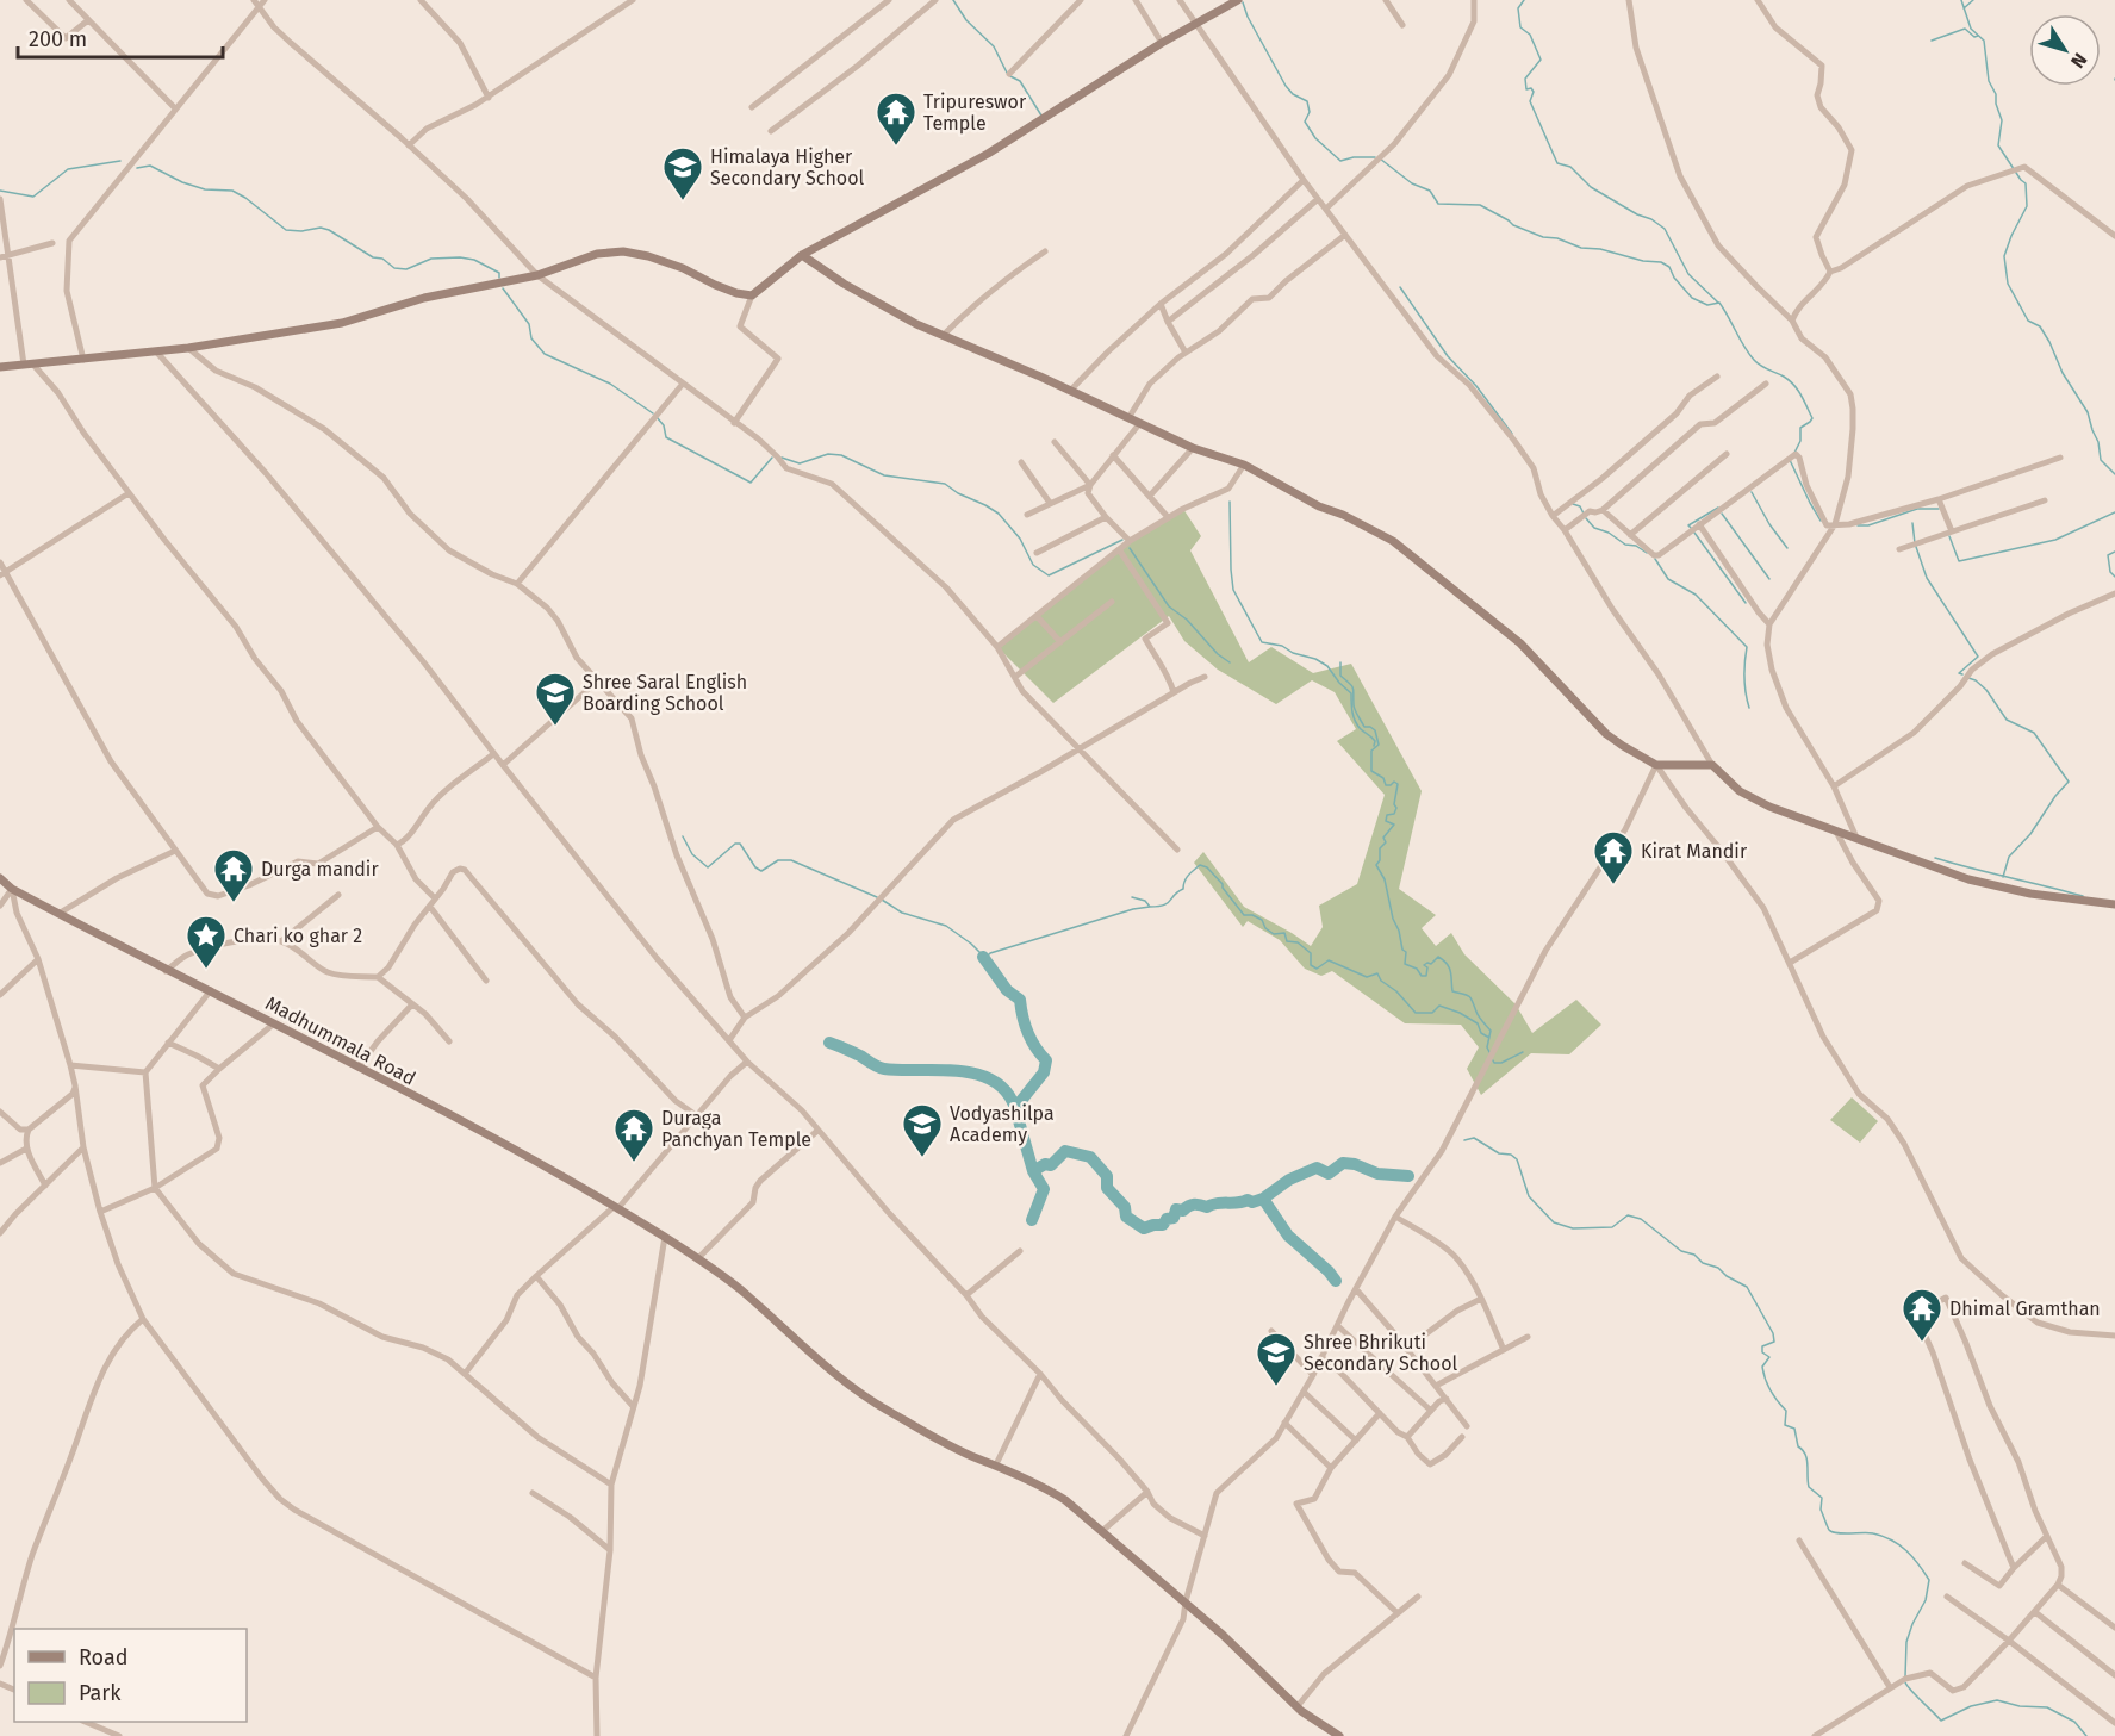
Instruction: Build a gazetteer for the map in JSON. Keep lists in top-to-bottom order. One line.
{"streets":{"street":["Madhummala Road"]},"places":{"temple":["Tripureswor Temple","Kirat Mandir","Durga mandir","Duraga Panchyan Temple","Dhimal Gramthan"],"school or university":["Himalaya Higher Secondary School","Shree Saral English Boarding School","Vodyashilpa Academy","Shree Bhrikuti Secondary School"],"place":["Chari ko ghar 2"]},"legend":["Road","Park"],"scale_bar":"200 m","north":"bottom right"}
